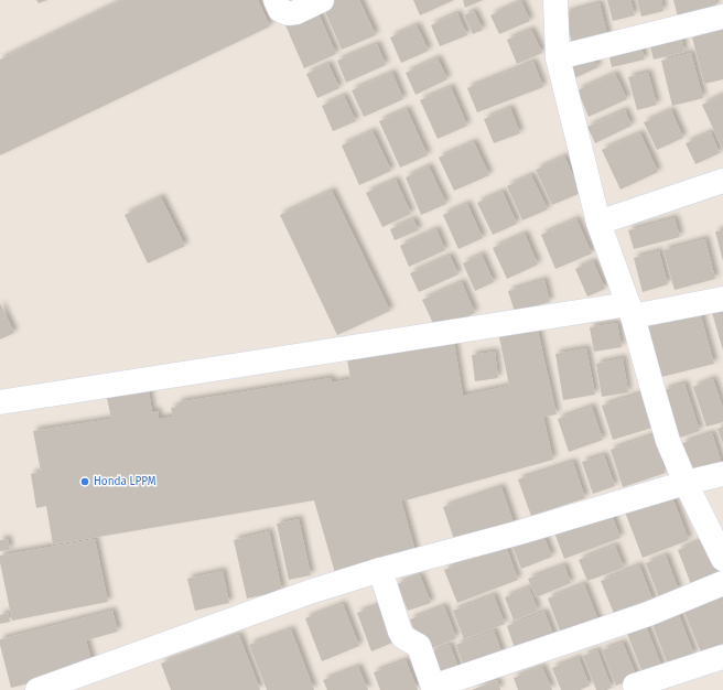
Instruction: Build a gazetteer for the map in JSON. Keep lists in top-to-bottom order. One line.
{"places":["Honda LPPM"]}
